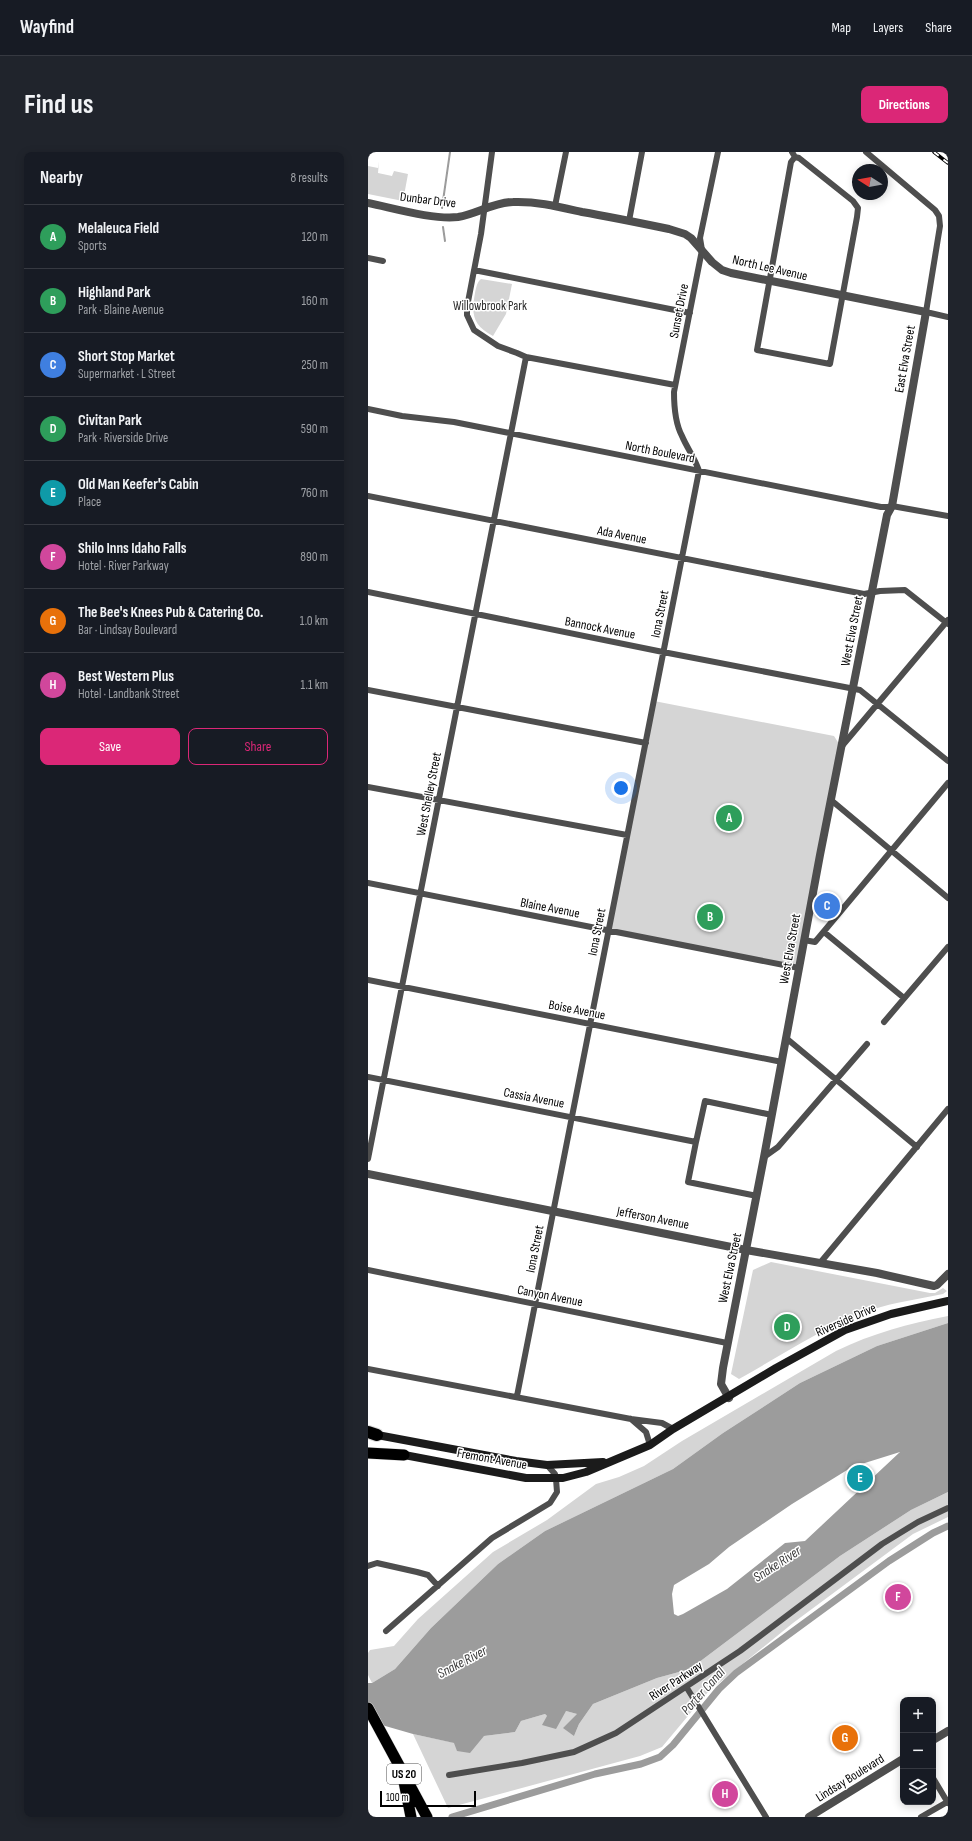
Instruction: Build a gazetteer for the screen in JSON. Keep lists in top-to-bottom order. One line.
{"streets":{"highway":["US 20"],"main road":["Riverside Drive","Fremont Avenue"],"street":["Dunbar Drive","North Lee Avenue","Sunset Drive","East Elva Street","North Boulevard","Ada Avenue","Iona Street","Bannock Avenue","West Elva Street","West Shelley Street","Blaine Avenue","Boise Avenue","Cassia Avenue","Jefferson Avenue","Canyon Avenue","River Parkway","Lindsay Boulevard"]},"crossings":[["Dunbar Drive","North Lee Avenue"],["North Lee Avenue","Sunset Drive"],["North Lee Avenue","East Elva Street"],["Sunset Drive","North Boulevard"],["Sunset Drive","Iona Street"],["East Elva Street","North Boulevard"],["East Elva Street","West Elva Street"],["North Boulevard","Iona Street"],["North Boulevard","West Elva Street"],["North Boulevard","West Shelley Street"],["Ada Avenue","Iona Street"],["Ada Avenue","West Elva Street"],["Ada Avenue","West Shelley Street"],["Iona Street","Bannock Avenue"],["Iona Street","Blaine Avenue"],["Iona Street","Boise Avenue"],["Iona Street","Cassia Avenue"],["Iona Street","Jefferson Avenue"],["Iona Street","Canyon Avenue"],["Bannock Avenue","West Elva Street"],["Bannock Avenue","West Shelley Street"],["West Elva Street","Blaine Avenue"],["West Elva Street","Boise Avenue"],["West Elva Street","Jefferson Avenue"],["West Elva Street","Canyon Avenue"],["West Elva Street","Riverside Drive"],["West Shelley Street","Blaine Avenue"],["West Shelley Street","Boise Avenue"],["West Shelley Street","Cassia Avenue"],["Riverside Drive","Fremont Avenue"]],"water":["Snake River","Porter Canal"],"parks":["Willowbrook Park"],"scale_bar":"100 m","north":"left","page":{"header":"Wayfind","nav":["Map","Layers","Share"],"buttons":["Directions",["Save","Share"]],"title":"Find us","heading":["Nearby","8 results"],"list":[{"mark":"A","name":"Melaleuca Field","note":"Sports","value":"120 m"},{"mark":"B","name":"Highland Park","note":"Park · Blaine Avenue","value":"160 m"},{"mark":"C","name":"Short Stop Market","note":"Supermarket · L Street","value":"250 m"},{"mark":"D","name":"Civitan Park","note":"Park · Riverside Drive","value":"590 m"},{"mark":"E","name":"Old Man Keefer's Cabin","note":"Place","value":"760 m"},{"mark":"F","name":"Shilo Inns Idaho Falls","note":"Hotel · River Parkway","value":"890 m"},{"mark":"G","name":"The Bee's Knees Pub & Catering Co.","note":"Bar · Lindsay Boulevard","value":"1.0 km"},{"mark":"H","name":"Best Western Plus","note":"Hotel · Landbank Street","value":"1.1 km"}],"pins":["A","C","B","D","E","F","G","H"],"map_buttons":["+","−"],"scale":"100 m"}}
